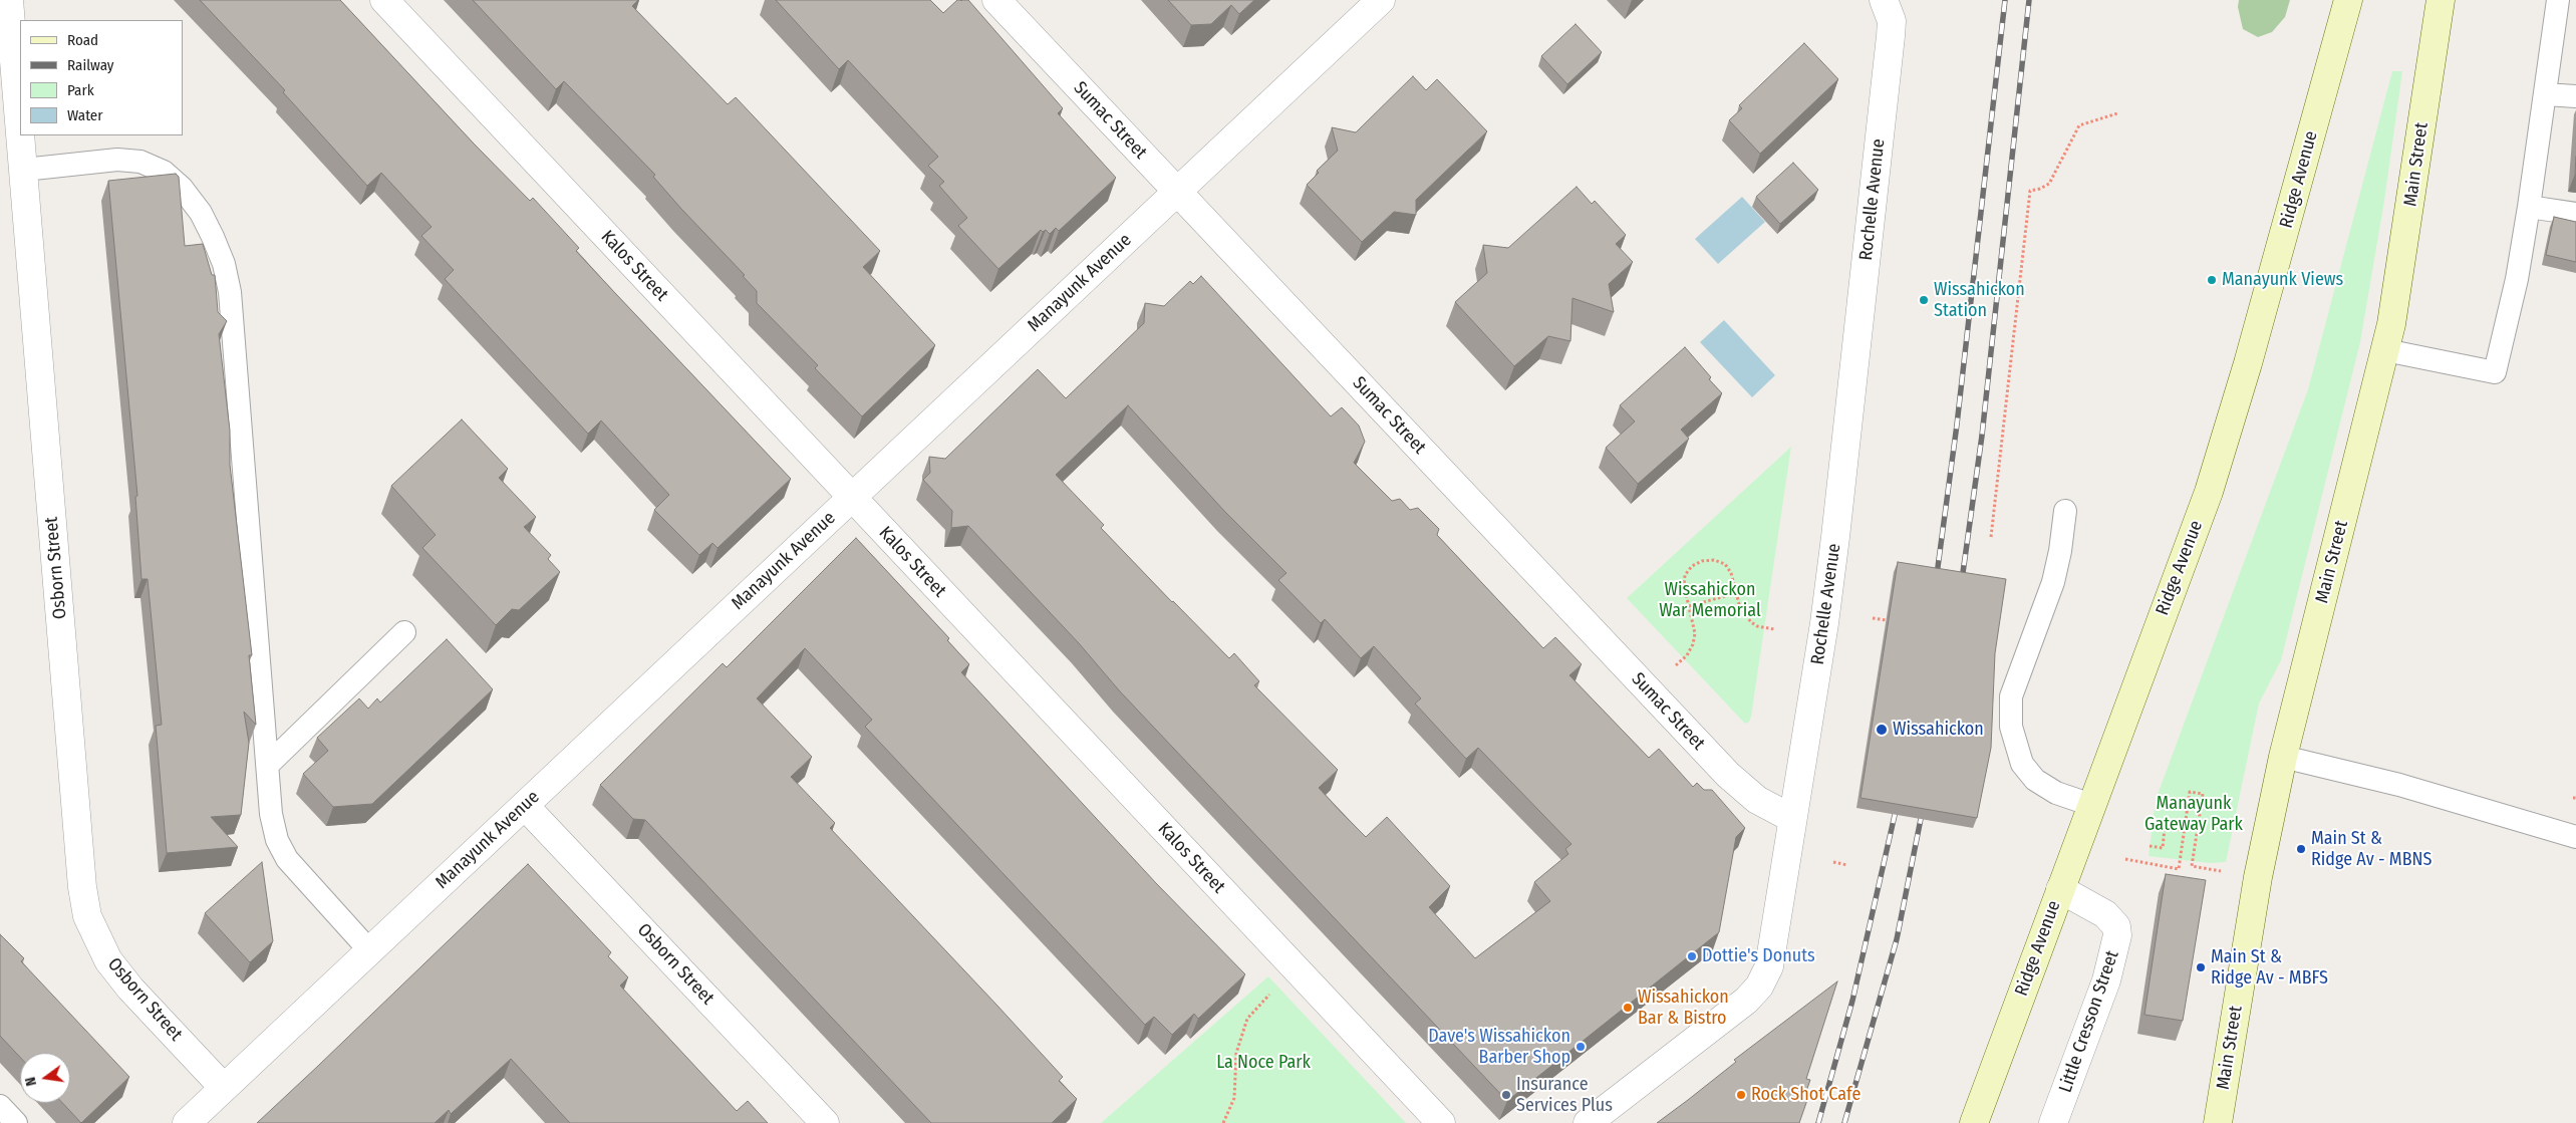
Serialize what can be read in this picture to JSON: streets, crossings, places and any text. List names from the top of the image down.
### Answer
{
  "streets": {
    "main road": ["Main Street", "Ridge Avenue"],
    "street": [
      "Sumac Street",
      "Rochelle Avenue",
      "Kalos Street",
      "Manayunk Avenue",
      "Osborn Street",
      "Little Cresson Street"
    ]
  },
  "crossings": [
    ["Sumac Street", "Rochelle Avenue"],
    ["Sumac Street", "Manayunk Avenue"],
    ["Ridge Avenue", "Little Cresson Street"],
    ["Kalos Street", "Manayunk Avenue"],
    ["Manayunk Avenue", "Osborn Street"]
  ],
  "parks": ["Wissahickon War Memorial", "Manayunk Gateway Park", "La Noce Park"],
  "places": [
    "Manayunk Views",
    "Wissahickon Station",
    "Wissahickon",
    "Main St & Ridge Av - MBNS",
    "Dottie's Donuts",
    "Main St & Ridge Av - MBFS",
    "Wissahickon Bar & Bistro",
    "Dave's Wissahickon Barber Shop",
    "Insurance Services Plus",
    "Rock Shot Cafe"
  ],
  "legend": [
    "Road",
    "Railway",
    "Park",
    "Water"
  ],
  "north": "left"
}
